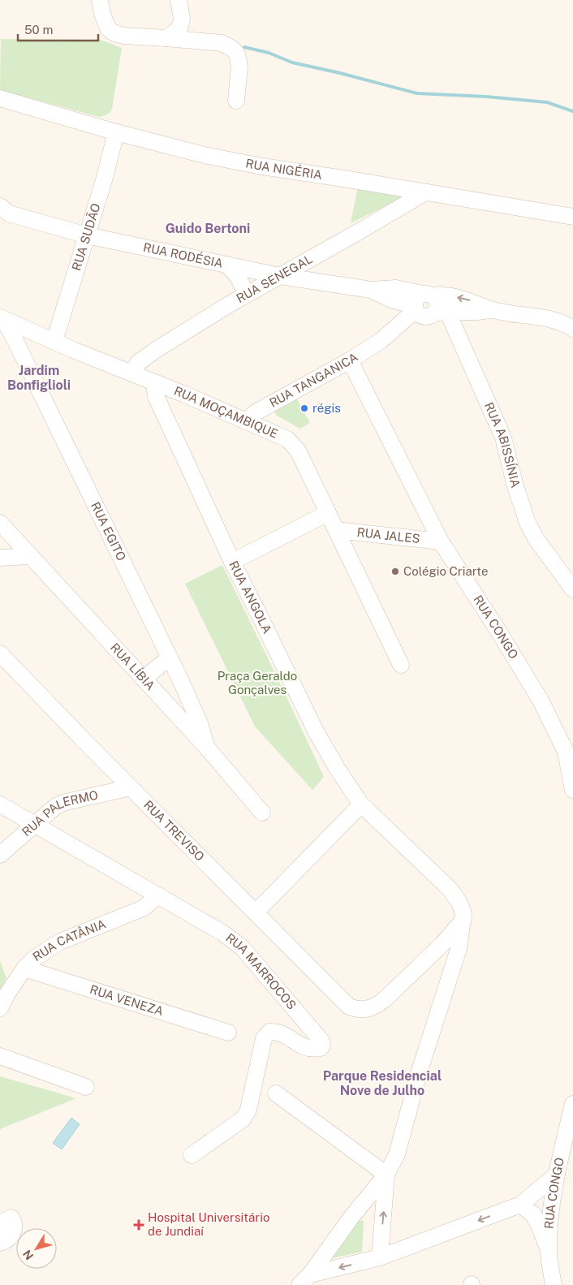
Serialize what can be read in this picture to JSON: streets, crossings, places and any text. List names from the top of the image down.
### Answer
{
  "streets": {
    "street": [
      "RUA NIGÉRIA",
      "RUA SUDÃO",
      "RUA RODÉSIA",
      "RUA SENEGAL",
      "RUA TANGANICA",
      "RUA MOÇAMBIQUE",
      "RUA ABISSÍNIA",
      "RUA EGITO",
      "RUA JALES",
      "RUA ANGOLA",
      "RUA CONGO",
      "RUA LÍBIA",
      "RUA PALERMO",
      "RUA TREVISO",
      "RUA CATÂNIA",
      "RUA MARROCOS",
      "RUA VENEZA"
    ]
  },
  "crossings": [
    ["RUA NIGÉRIA", "RUA SUDÃO"],
    ["RUA NIGÉRIA", "RUA SENEGAL"],
    ["RUA SUDÃO", "RUA RODÉSIA"],
    ["RUA SUDÃO", "RUA MOÇAMBIQUE"],
    ["RUA RODÉSIA", "RUA SENEGAL"],
    ["RUA RODÉSIA", "RUA TANGANICA"],
    ["RUA RODÉSIA", "RUA ABISSÍNIA"],
    ["RUA SENEGAL", "RUA MOÇAMBIQUE"],
    ["RUA TANGANICA", "RUA MOÇAMBIQUE"],
    ["RUA TANGANICA", "RUA ABISSÍNIA"],
    ["RUA TANGANICA", "RUA CONGO"],
    ["RUA MOÇAMBIQUE", "RUA EGITO"],
    ["RUA MOÇAMBIQUE", "RUA JALES"],
    ["RUA MOÇAMBIQUE", "RUA ANGOLA"],
    ["RUA EGITO", "RUA LÍBIA"],
    ["RUA JALES", "RUA CONGO"],
    ["RUA ANGOLA", "RUA TREVISO"],
    ["RUA PALERMO", "RUA TREVISO"],
    ["RUA PALERMO", "RUA MARROCOS"],
    ["RUA CATÂNIA", "RUA MARROCOS"],
    ["RUA CATÂNIA", "RUA VENEZA"]
  ],
  "districts": ["Guido Bertoni", "Jardim Bonfiglioli", "Parque Residencial Nove de Julho"],
  "parks": ["Praça Geraldo Gonçalves"],
  "places": {
    "other": ["régis", "Colégio Criarte"],
    "health": ["Hospital Universitário de Jundiaí"]
  },
  "scale_bar": "50 m",
  "north": "bottom left"
}
